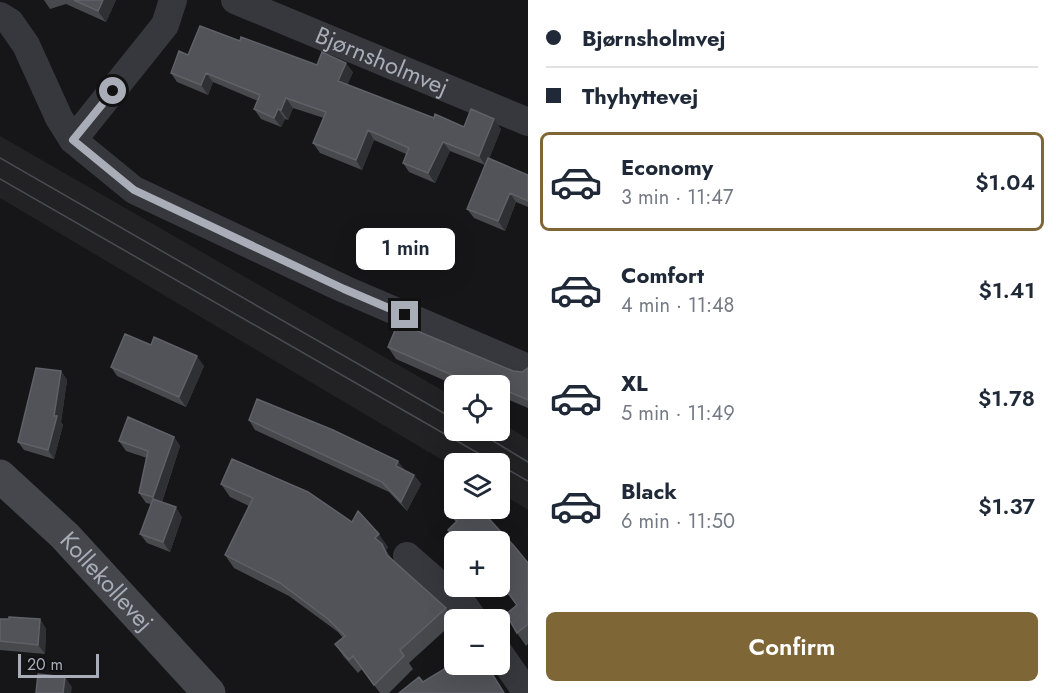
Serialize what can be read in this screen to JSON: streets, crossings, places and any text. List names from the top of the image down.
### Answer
{
  "streets": {
    "street": ["Bjørnsholmvej", "Kollekollevej"]
  },
  "scale_bar": "20 m",
  "page": {
    "banner": ["Bjørnsholmvej", "Thyhyttevej"],
    "list": [
      {
        "name": "Economy",
        "note": "3 min · 11:47",
        "value": "$1.04"
      },
      {
        "name": "Comfort",
        "note": "4 min · 11:48",
        "value": "$1.41"
      },
      {
        "name": "XL",
        "note": "5 min · 11:49",
        "value": "$1.78"
      },
      {
        "name": "Black",
        "note": "6 min · 11:50",
        "value": "$1.37"
      }
    ],
    "bubble": "1 min",
    "map_buttons": ["+", "−"],
    "buttons": "Confirm",
    "scale": "20 m"
  }
}
